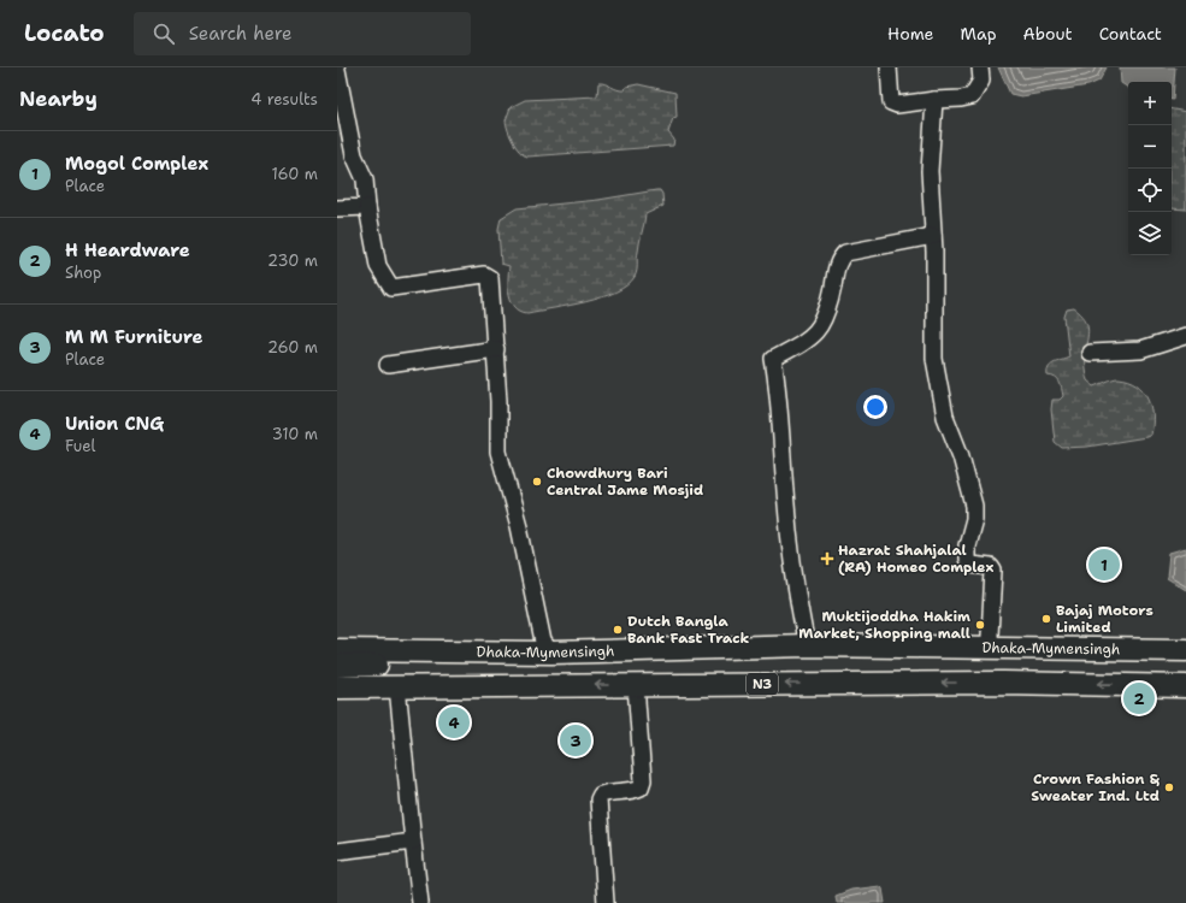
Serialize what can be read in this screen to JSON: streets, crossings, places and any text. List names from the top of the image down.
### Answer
{
  "streets": {
    "highway": ["Dhaka-Mymensingh", "N3"]
  },
  "places": {
    "other": [
      "Chowdhury Bari Central Jame Mosjid",
      "Bajaj Motors Limited",
      "Muktijoddha Hakim Market, Shopping mall",
      "Dutch Bangla Bank Fast Track",
      "Crown Fashion & Sweater Ind. Ltd"
    ],
    "health": ["Hazrat Shahjalal (RA) Homeo Complex"]
  },
  "page": {
    "header": "Locato",
    "search": "Search here",
    "nav": [
      "Home",
      "Map",
      "About",
      "Contact"
    ],
    "heading": ["Nearby", "4 results"],
    "map_buttons": ["+", "−"],
    "list": [
      {
        "mark": "1",
        "name": "Mogol Complex",
        "note": "Place",
        "value": "160 m"
      },
      {
        "mark": "2",
        "name": "H Heardware",
        "note": "Shop",
        "value": "230 m"
      },
      {
        "mark": "3",
        "name": "M M Furniture",
        "note": "Place",
        "value": "260 m"
      },
      {
        "mark": "4",
        "name": "Union CNG",
        "note": "Fuel",
        "value": "310 m"
      }
    ],
    "pins": [
      "1",
      "2",
      "4",
      "3"
    ]
  }
}
